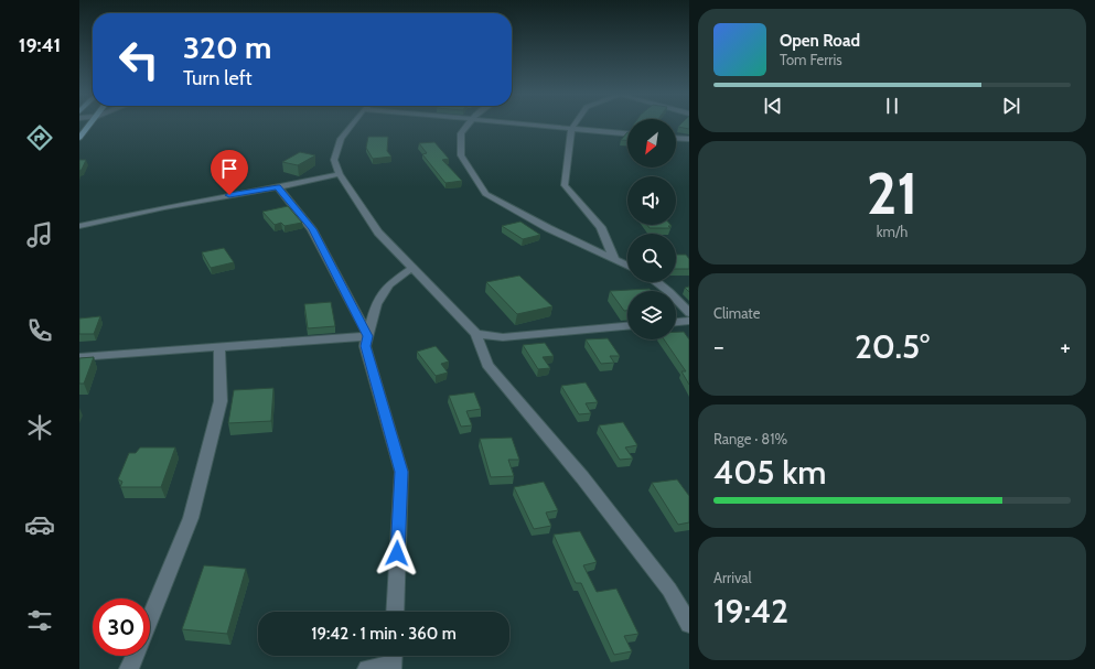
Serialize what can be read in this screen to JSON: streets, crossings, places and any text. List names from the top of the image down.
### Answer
{
  "north": "bottom left",
  "page": {
    "tabs": "19:41",
    "turn": ["320 m", "Turn left"],
    "song": ["Open Road", "Tom Ferris"],
    "tile": [
      ["21", "km/h"],
      "Climate",
      ["Range · 81%", "405 km"],
      ["Arrival", "19:42"]
    ],
    "heat": ["−", "20.5°", "+"],
    "limit": "30",
    "trip": "19:42 · 1 min · 360 m"
  }
}
